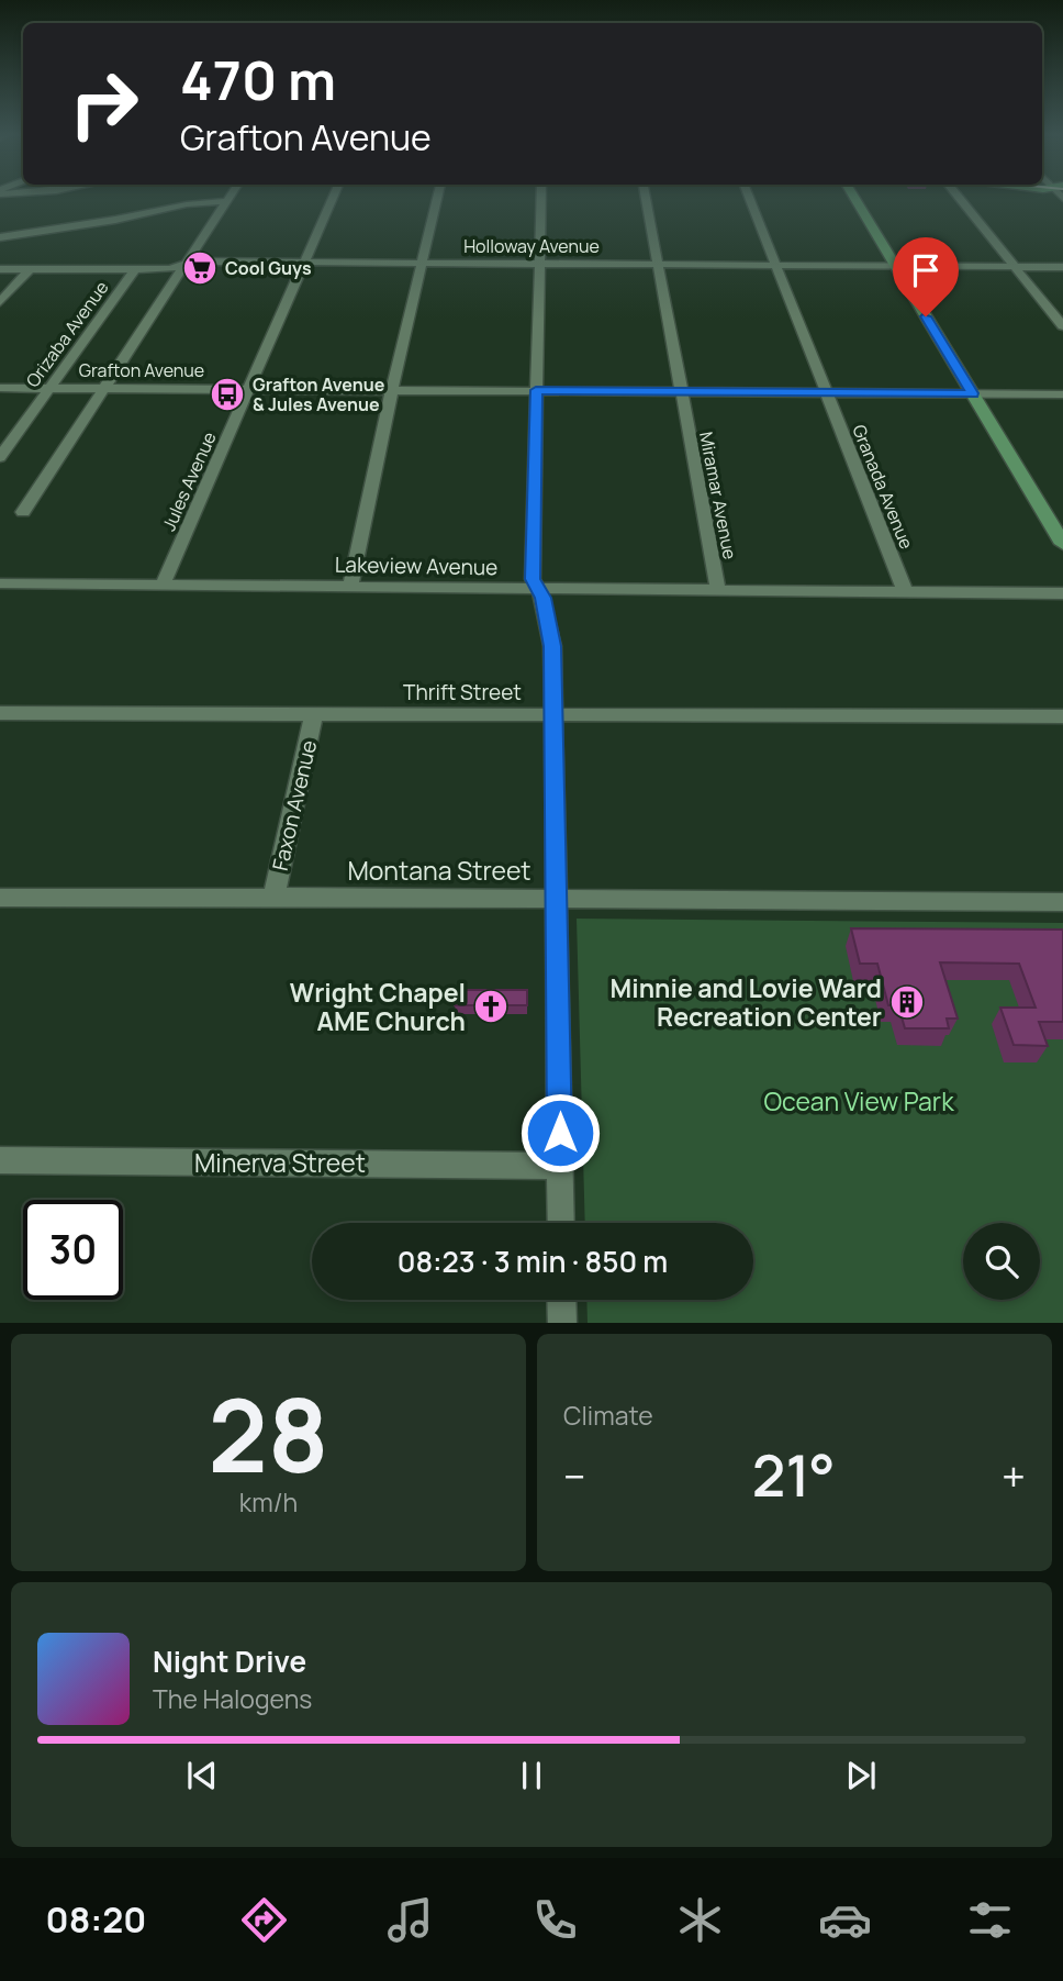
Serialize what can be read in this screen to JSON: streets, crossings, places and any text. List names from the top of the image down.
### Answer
{
  "streets": {
    "street": [
      "Holloway Avenue",
      "Orizaba Avenue",
      "Grafton Avenue",
      "Jules Avenue",
      "Granada Avenue",
      "Miramar Avenue",
      "Lakeview Avenue",
      "Thrift Street",
      "Faxon Avenue",
      "Montana Street",
      "Minerva Street"
    ]
  },
  "crossings": [
    ["Holloway Avenue", "Orizaba Avenue"],
    ["Holloway Avenue", "Jules Avenue"],
    ["Holloway Avenue", "Granada Avenue"],
    ["Holloway Avenue", "Miramar Avenue"],
    ["Orizaba Avenue", "Grafton Avenue"],
    ["Grafton Avenue", "Jules Avenue"],
    ["Grafton Avenue", "Granada Avenue"],
    ["Grafton Avenue", "Miramar Avenue"],
    ["Jules Avenue", "Lakeview Avenue"],
    ["Granada Avenue", "Lakeview Avenue"],
    ["Miramar Avenue", "Lakeview Avenue"],
    ["Thrift Street", "Faxon Avenue"],
    ["Faxon Avenue", "Montana Street"]
  ],
  "parks": ["Ocean View Park"],
  "places": {
    "supermarket": ["Cool Guys"],
    "bus stop": ["Grafton Avenue & Jules Avenue"],
    "building": ["Minnie and Lovie Ward Recreation Center"],
    "church": ["Wright Chapel AME Church"]
  },
  "page": {
    "turn": ["470 m", "Grafton Avenue"],
    "limit": "30",
    "trip": "08:23 · 3 min · 850 m",
    "tile": [
      ["28", "km/h"],
      "Climate"
    ],
    "heat": ["−", "21°", "+"],
    "song": ["Night Drive", "The Halogens"],
    "tabs": "08:20"
  }
}
